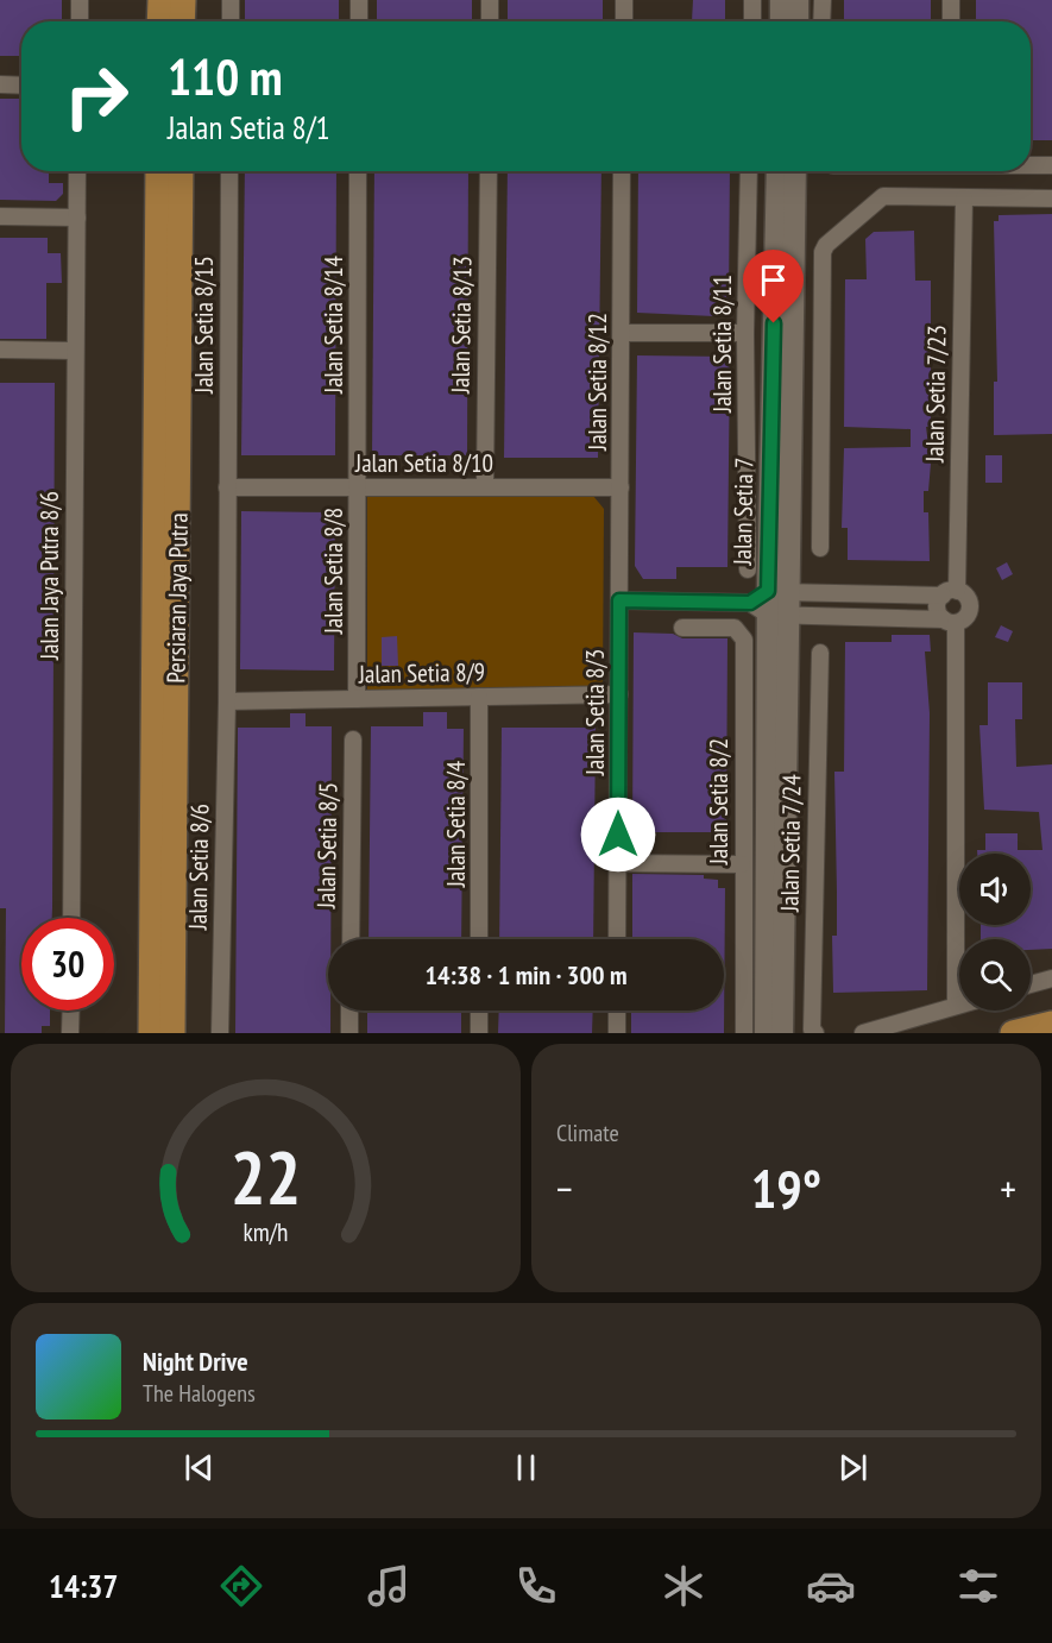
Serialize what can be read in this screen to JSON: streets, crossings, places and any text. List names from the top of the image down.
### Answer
{
  "streets": {
    "main road": ["Persiaran Jaya Putra"],
    "street": [
      "Jalan Setia 8/15",
      "Jalan Setia 8/14",
      "Jalan Setia 8/13",
      "Jalan Setia 8/11",
      "Jalan Setia 8/12",
      "Jalan Setia 7/23",
      "Jalan Setia 8/10",
      "Jalan Setia 7",
      "Jalan Setia 8/8",
      "Jalan Jaya Putra 8/6",
      "Jalan Setia 8/9",
      "Jalan Setia 8/3",
      "Jalan Setia 8/2",
      "Jalan Setia 8/4",
      "Jalan Setia 7/24",
      "Jalan Setia 8/5",
      "Jalan Setia 8/6"
    ]
  },
  "crossings": [
    ["Jalan Setia 8/15", "Jalan Setia 8/10"],
    ["Jalan Setia 8/15", "Jalan Setia 8/9"],
    ["Jalan Setia 8/15", "Jalan Setia 8/6"],
    ["Jalan Setia 8/14", "Jalan Setia 8/10"],
    ["Jalan Setia 8/14", "Jalan Setia 8/8"],
    ["Jalan Setia 8/13", "Jalan Setia 8/10"],
    ["Jalan Setia 8/12", "Jalan Setia 8/10"],
    ["Jalan Setia 8/12", "Jalan Setia 8/3"],
    ["Jalan Setia 8/10", "Jalan Setia 8/8"],
    ["Jalan Setia 8/8", "Jalan Setia 8/9"],
    ["Jalan Setia 8/9", "Jalan Setia 8/3"],
    ["Jalan Setia 8/9", "Jalan Setia 8/4"],
    ["Jalan Setia 8/9", "Jalan Setia 8/6"]
  ],
  "page": {
    "turn": ["110 m", "Jalan Setia 8/1"],
    "limit": "30",
    "trip": "14:38 · 1 min · 300 m",
    "tile": "Climate",
    "heat": ["−", "19°", "+"],
    "song": ["Night Drive", "The Halogens"],
    "tabs": "14:37",
    "gauge": ["22", "km/h"]
  }
}
